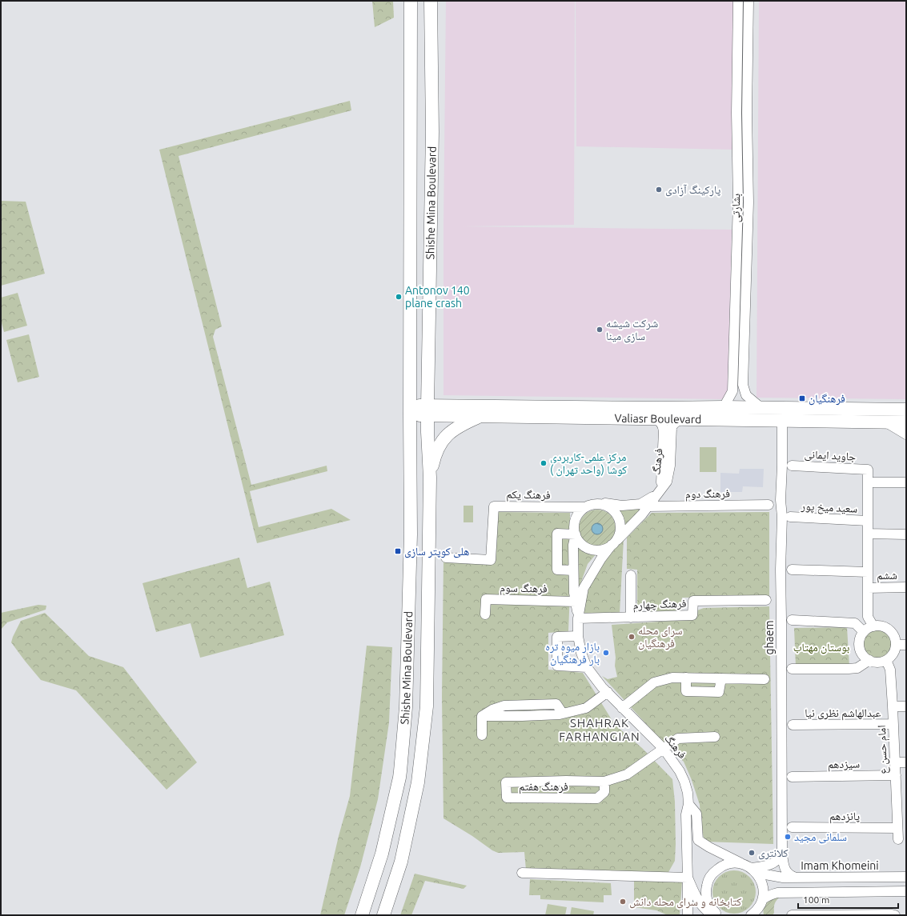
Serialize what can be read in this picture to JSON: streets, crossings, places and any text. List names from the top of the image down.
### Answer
{
  "streets": {
    "main road": ["Shishe Mina Boulevard", "Valiasr Boulevard"],
    "street": [
      "بشارتی",
      "جاوید ایمانی",
      "فرهنگ",
      "فرهنگ دوم",
      "فرهنگ یکم",
      "سعید میخ پور",
      "ششم",
      "فرهنگ سوم",
      "فرهنگ چهارم",
      "ghaem",
      "عبدالهاشم نظری نیا",
      "امام حسن ع",
      "سیزدهم",
      "فرهنگ هفتم",
      "پانزدهم",
      "Imam Khomeini"
    ]
  },
  "crossings": [
    ["Shishe Mina Boulevard", "Valiasr Boulevard"],
    ["بشارتی", "Valiasr Boulevard"],
    ["Valiasr Boulevard", "ghaem"],
    ["فرهنگ", "فرهنگ دوم"],
    ["فرهنگ", "فرهنگ یکم"],
    ["فرهنگ", "فرهنگ سوم"],
    ["فرهنگ", "فرهنگ چهارم"],
    ["فرهنگ", "فرهنگ هفتم"],
    ["ghaem", "Imam Khomeini"],
    ["عبدالهاشم نظری نیا", "امام حسن ع"],
    ["امام حسن ع", "سیزدهم"],
    ["امام حسن ع", "پانزدهم"]
  ],
  "districts": ["SHAHRAK FARHANGIAN"],
  "parks": ["بوستان مهتاب"],
  "places": {
    "other": [
      "پارکینگ آزادی",
      "Antonov 140 plane crash",
      "شرکت شیشه سازی مینا",
      "مرکز علمی-کاربردی کوشا (واحد تهران )",
      "سرای محله فرهنگیان",
      "بازار میوه تره بار فرهنگیان",
      "سلمانی مجید",
      "کلانتری",
      "کتابخانه و سرای محله دانش"
    ],
    "transit": ["فرهنگیان", "هلی کوپتر سازی"]
  },
  "scale_bar": "100 m"
}
